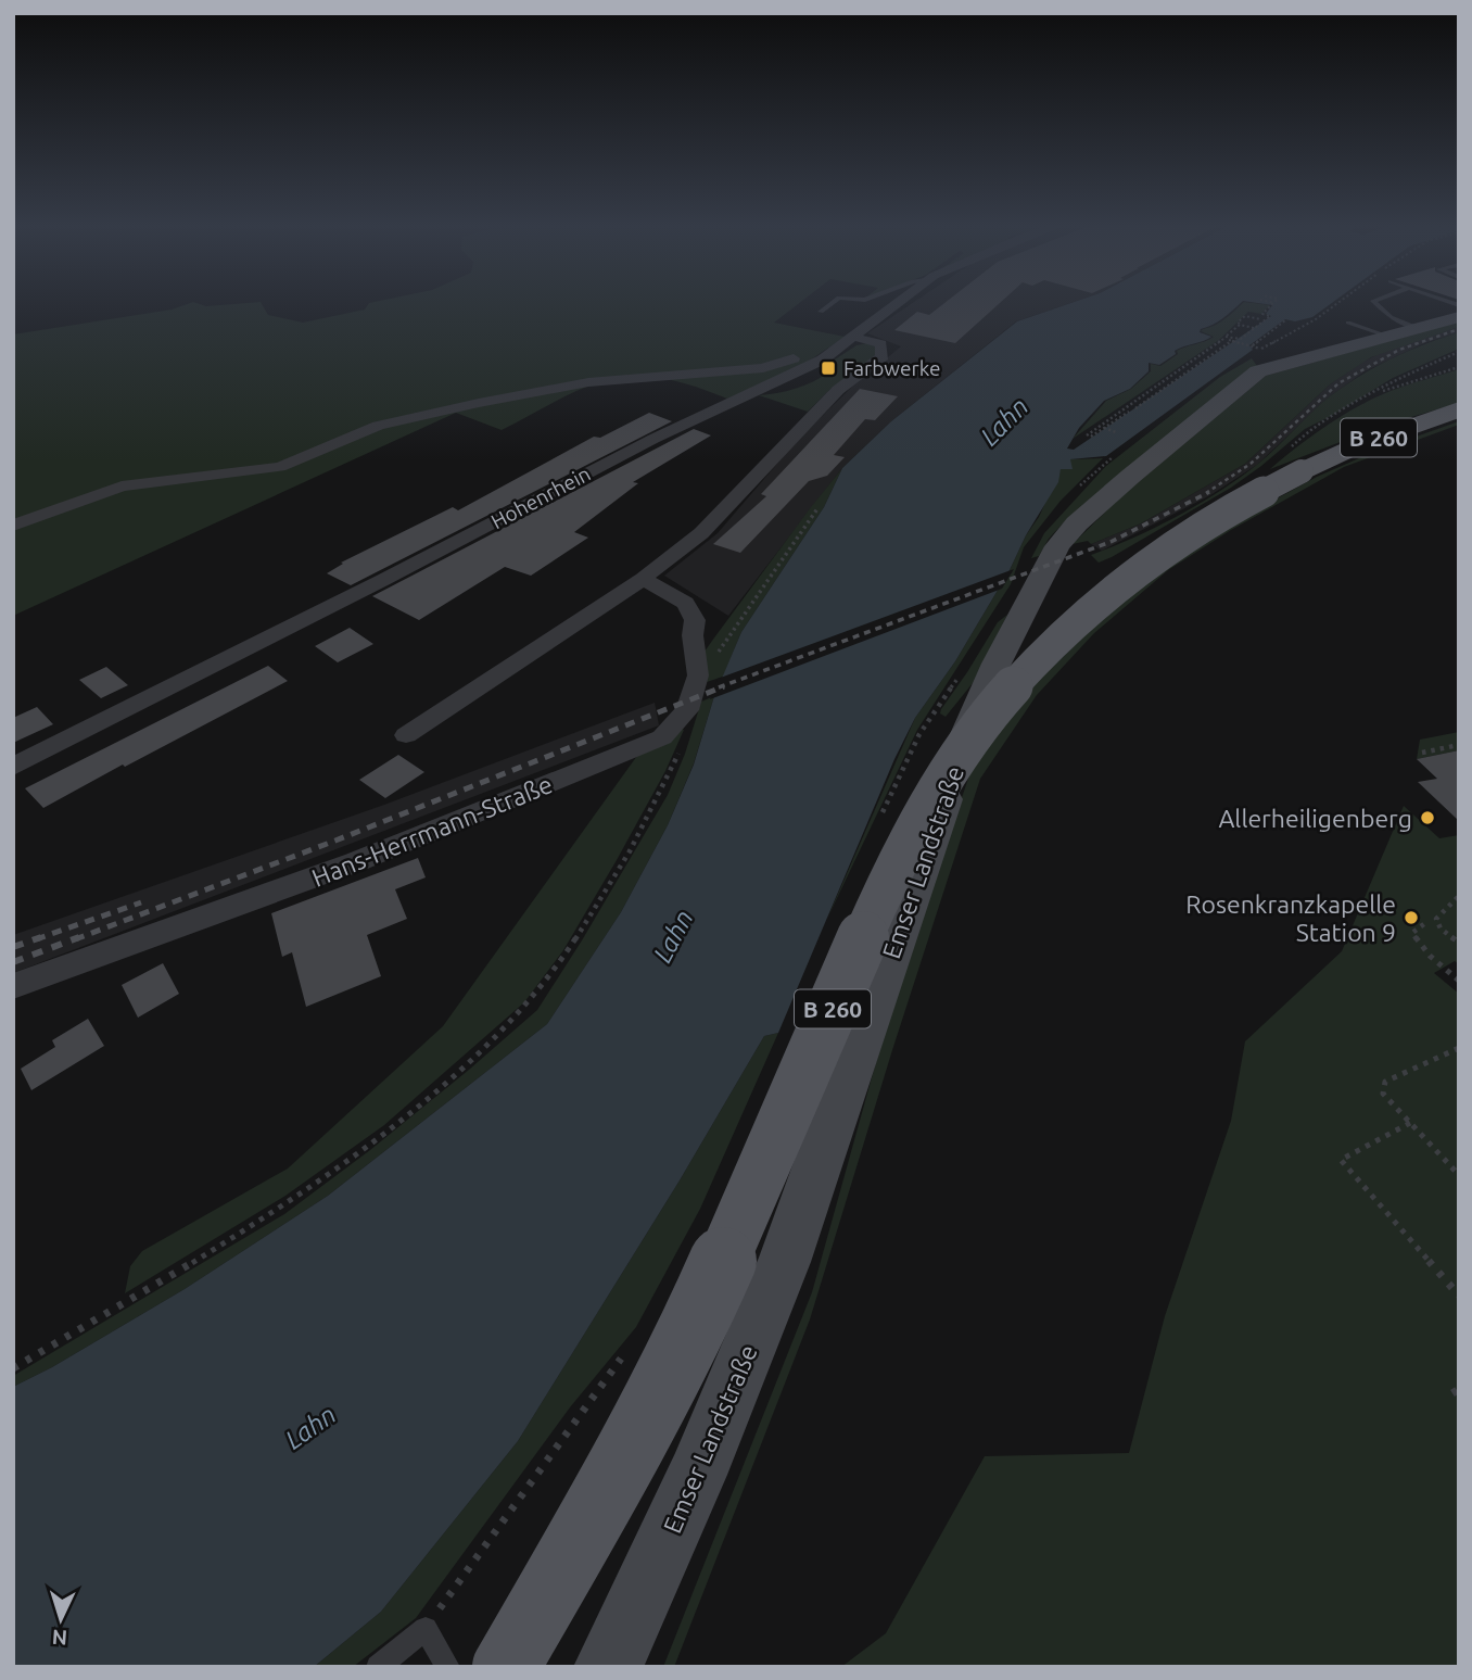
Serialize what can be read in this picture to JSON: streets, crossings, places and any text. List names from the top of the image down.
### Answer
{
  "streets": {
    "main road": ["B 260"],
    "street": ["Hohenrhein", "Hans-Herrmann-Straße", "Emser Landstraße"]
  },
  "water": ["Lahn"],
  "places": {
    "transit": ["Farbwerke"],
    "other": ["Allerheiligenberg", "Rosenkranzkapelle Station 9"]
  },
  "north": "bottom"
}
